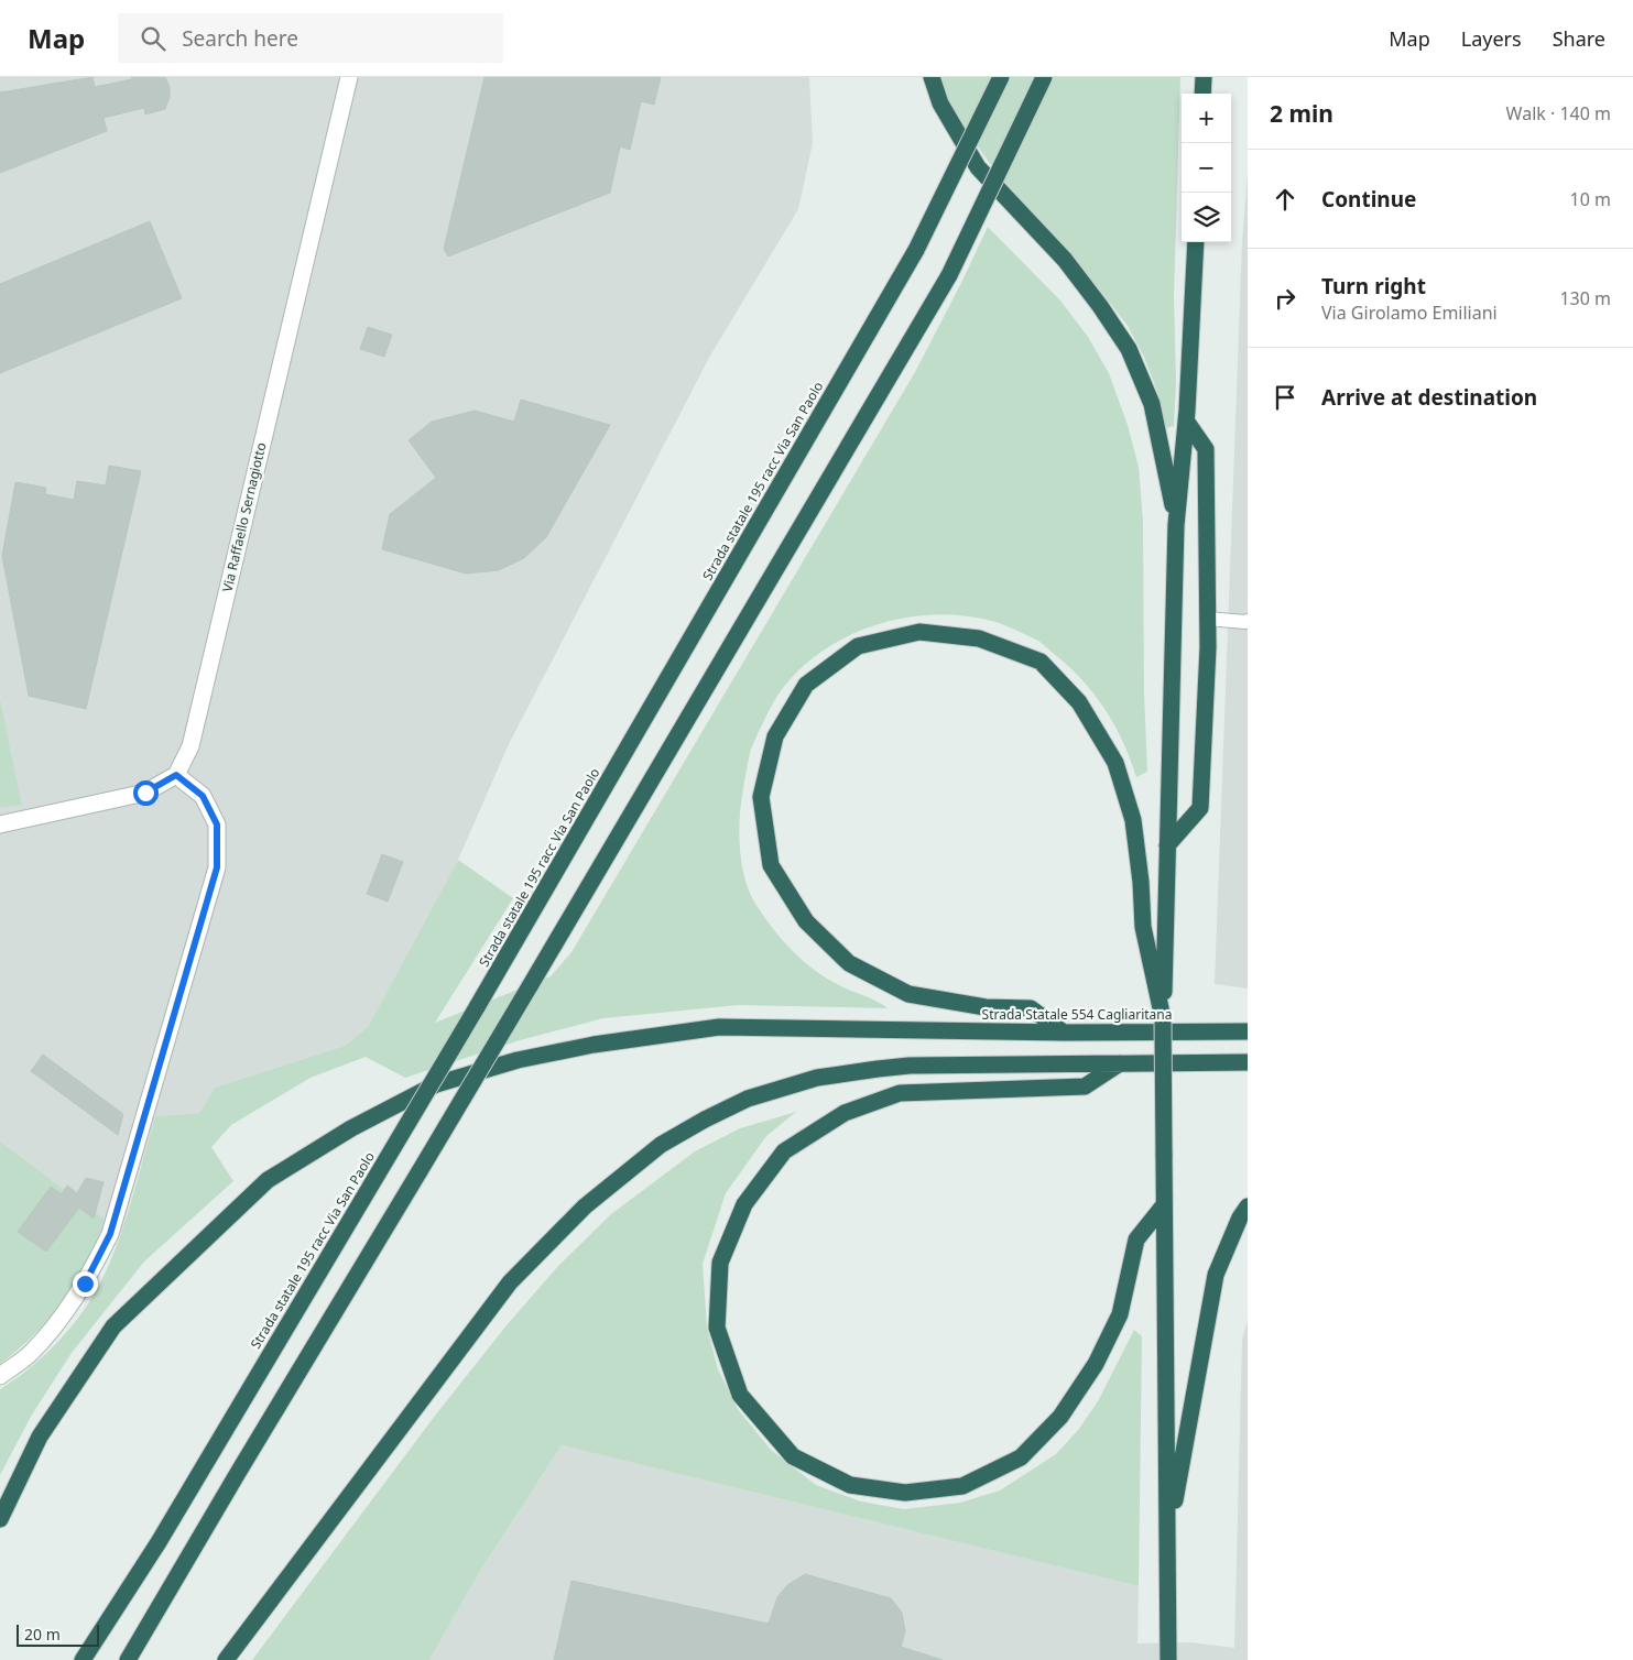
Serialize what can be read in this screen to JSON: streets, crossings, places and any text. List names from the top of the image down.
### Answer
{
  "streets": {
    "highway": ["Strada statale 195 racc Via San Paolo", "Strada Statale 554 Cagliaritana"],
    "street": ["Via Raffaello Sernagiotto"]
  },
  "scale_bar": "20 m",
  "page": {
    "header": "Map",
    "search": "Search here",
    "nav": ["Map", "Layers", "Share"],
    "heading": ["2 min", "Walk · 140 m"],
    "map_buttons": ["+", "−"],
    "list": [
      ["Continue", "10 m"],
      ["Turn right", "Via Girolamo Emiliani", "130 m"],
      "Arrive at destination"
    ],
    "scale": "20 m"
  }
}
